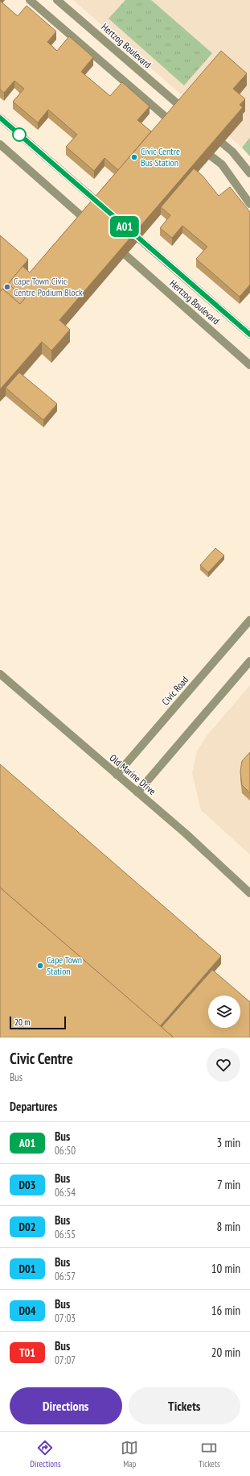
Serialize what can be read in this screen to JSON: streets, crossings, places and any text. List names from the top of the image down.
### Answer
{
  "streets": {
    "street": ["Hertzog Boulevard", "Civic Road", "Old Marine Drive"]
  },
  "crossings": [
    ["Civic Road", "Old Marine Drive"]
  ],
  "places": ["Civic Centre Bus Station", "Cape Town Civic Centre Podium Block", "Cape Town Station"],
  "lines": ["bus line A01"],
  "scale_bar": "20 m",
  "page": {
    "on_map": "A01",
    "scale": "20 m",
    "heading": [
      ["Civic Centre", "Bus"],
      "Departures"
    ],
    "list": [
      {
        "mark": "A01",
        "name": "Bus",
        "note": "06:50",
        "value": "3 min"
      },
      {
        "mark": "D03",
        "name": "Bus",
        "note": "06:54",
        "value": "7 min"
      },
      {
        "mark": "D02",
        "name": "Bus",
        "note": "06:55",
        "value": "8 min"
      },
      {
        "mark": "D01",
        "name": "Bus",
        "note": "06:57",
        "value": "10 min"
      },
      {
        "mark": "D04",
        "name": "Bus",
        "note": "07:03",
        "value": "16 min"
      },
      {
        "mark": "T01",
        "name": "Bus",
        "note": "07:07",
        "value": "20 min"
      }
    ],
    "buttons": ["Directions", "Tickets"],
    "tabs": ["Directions", "Map", "Tickets"]
  }
}
